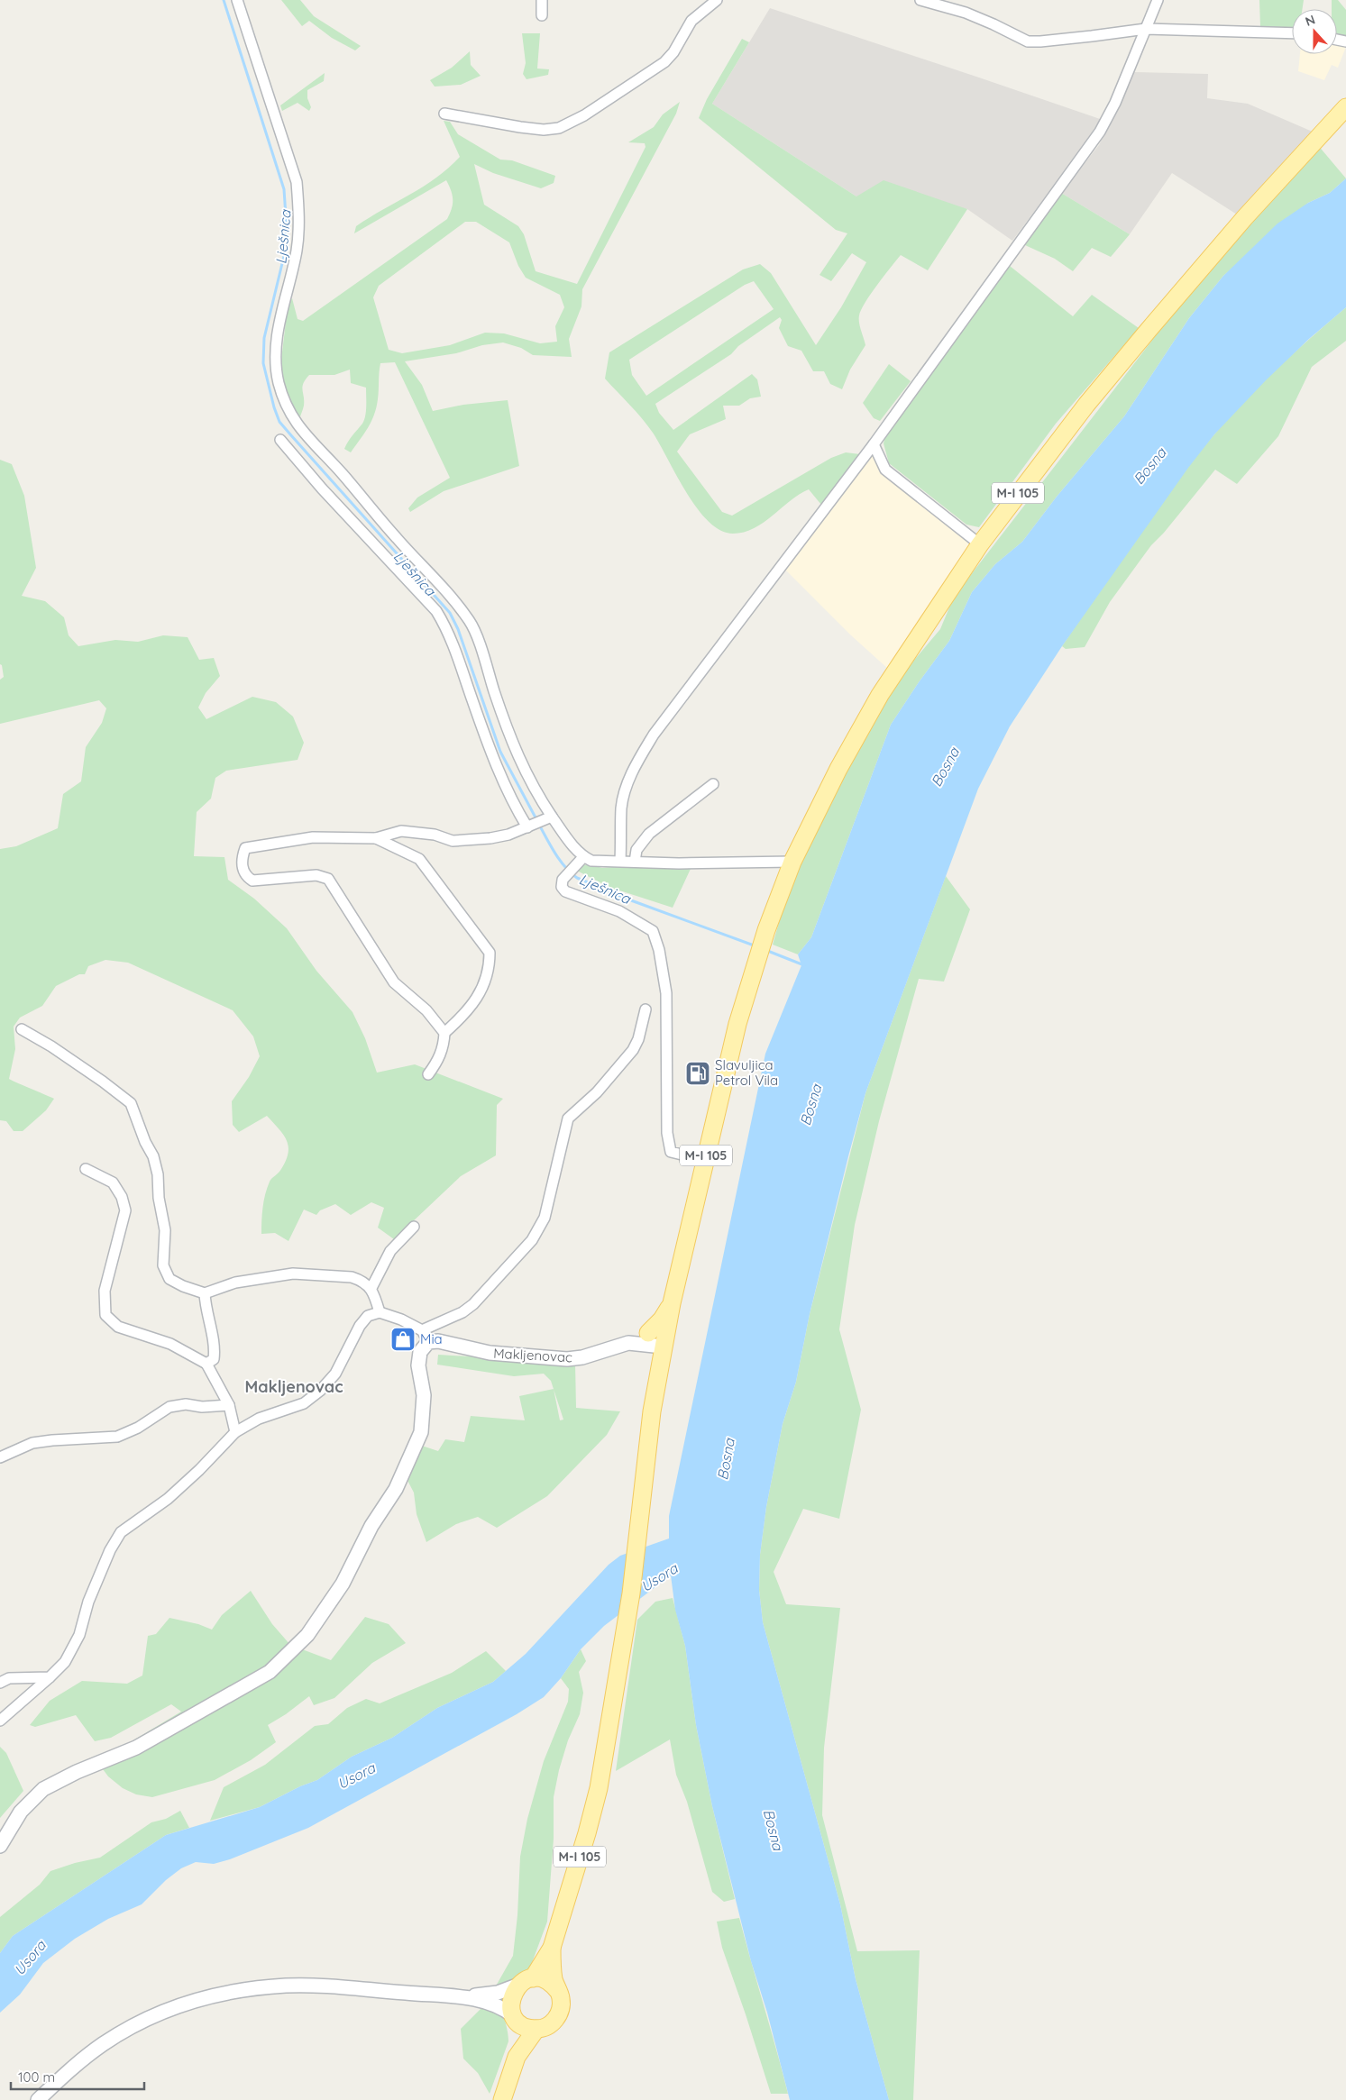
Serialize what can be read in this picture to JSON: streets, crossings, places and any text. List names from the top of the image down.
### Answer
{
  "streets": {
    "main road": ["M-I 105"],
    "street": ["Makljenovac"]
  },
  "crossings": [
    ["M-I 105", "Makljenovac"]
  ],
  "districts": ["Makljenovac"],
  "water": ["Lješnica", "Bosna", "Usora"],
  "places": {
    "fuel station": ["Slavuljica Petrol Vila"],
    "shop": ["Mia"]
  },
  "scale_bar": "100 m",
  "north": "top"
}
